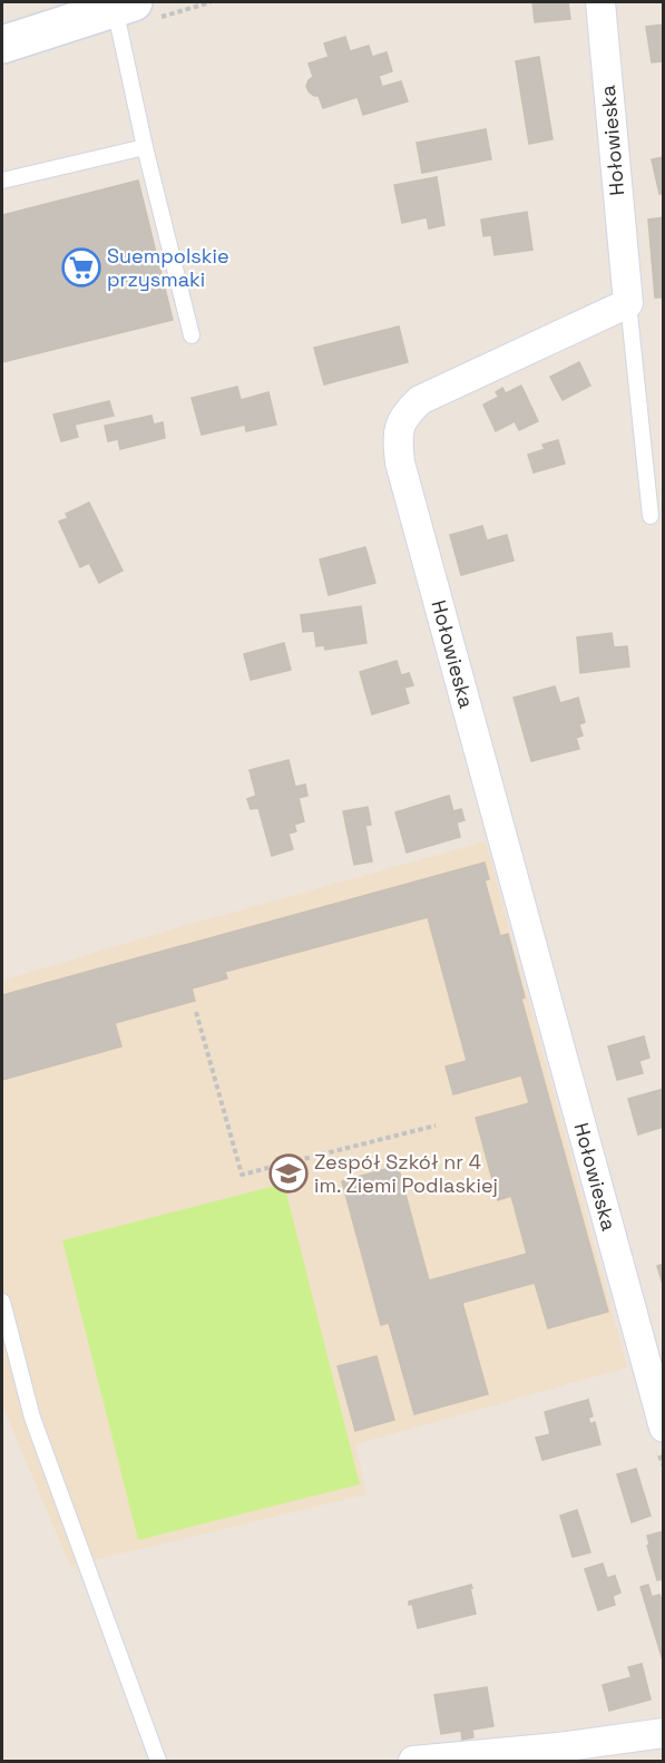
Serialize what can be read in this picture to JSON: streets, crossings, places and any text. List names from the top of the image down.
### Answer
{
  "streets": {
    "street": ["Hołowieska"]
  },
  "places": {
    "supermarket": ["Suempolskie przysmaki"],
    "school or university": ["Zespół Szkół nr 4 im. Ziemi Podlaskiej"]
  }
}
